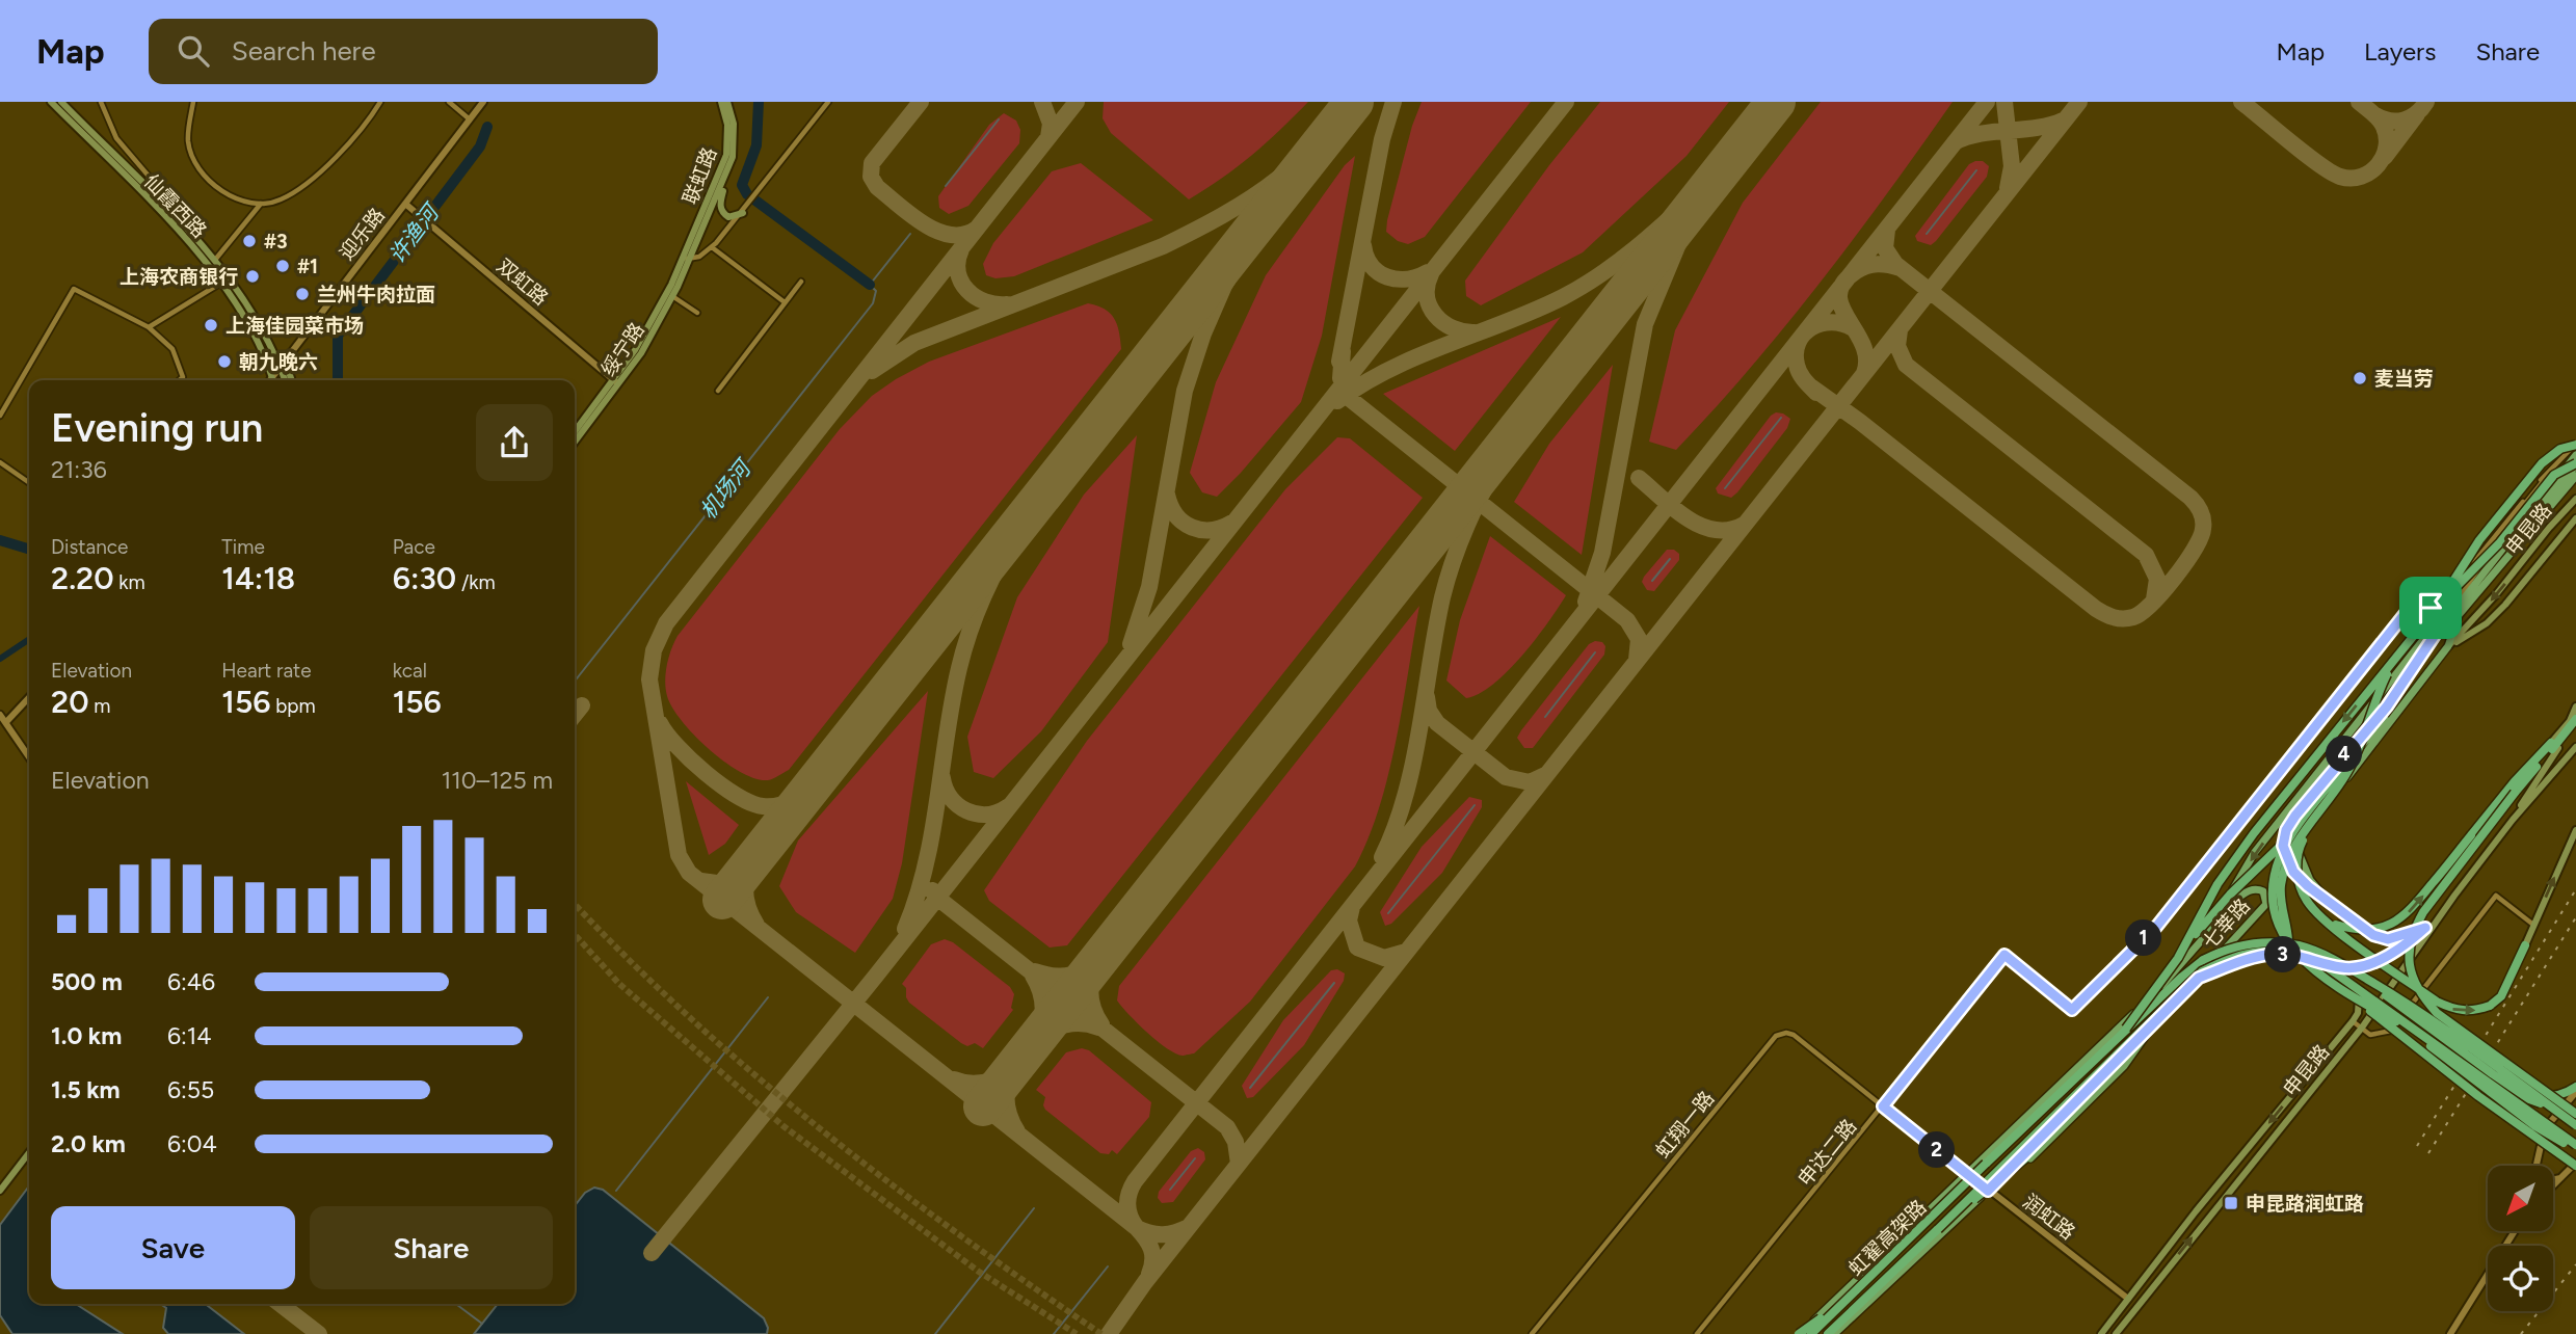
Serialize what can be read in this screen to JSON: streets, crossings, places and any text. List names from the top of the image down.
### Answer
{
  "streets": {
    "highway": ["虹翟高架路"],
    "main road": [
      "联虹路",
      "仙霞西路",
      "绥宁路",
      "申昆路",
      "七莘路"
    ],
    "street": [
      "迎乐路",
      "双虹路",
      "虹翔一路",
      "申达二路",
      "润虹路"
    ]
  },
  "crossings": [
    ["联虹路", "绥宁路"],
    ["仙霞西路", "迎乐路"],
    ["迎乐路", "双虹路"],
    ["双虹路", "绥宁路"],
    ["申昆路", "润虹路"],
    ["七莘路", "润虹路"],
    ["七莘路", "虹翟高架路"],
    ["虹翔一路", "申达二路"],
    ["虹翔一路", "润虹路"],
    ["申达二路", "润虹路"]
  ],
  "water": ["许渔河", "机场河"],
  "places": {
    "other": [
      "#3",
      "#1",
      "上海农商银行",
      "兰州牛肉拉面",
      "上海佳园菜市场",
      "朝九晚六",
      "麦当劳"
    ],
    "transit": ["申昆路润虹路"]
  },
  "north": "bottom left",
  "page": {
    "header": "Map",
    "search": "Search here",
    "nav": ["Map", "Layers", "Share"],
    "heading": ["Evening run", "21:36"],
    "stats": [
      ["Distance", "2.20 km"],
      ["Time", "14:18"],
      ["Pace", "6:30 /km"],
      ["Elevation", "20 m"],
      ["Heart rate", "156 bpm"],
      ["kcal", "156"]
    ],
    "pins": [
      "4",
      "1",
      "3",
      "2"
    ],
    "chart": ["Elevation", "110–125 m"],
    "list": [
      {
        "name": "500 m",
        "note": "6:46"
      },
      {
        "name": "1.0 km",
        "note": "6:14"
      },
      {
        "name": "1.5 km",
        "note": "6:55"
      },
      {
        "name": "2.0 km",
        "note": "6:04"
      }
    ],
    "buttons": ["Save", "Share"]
  }
}
